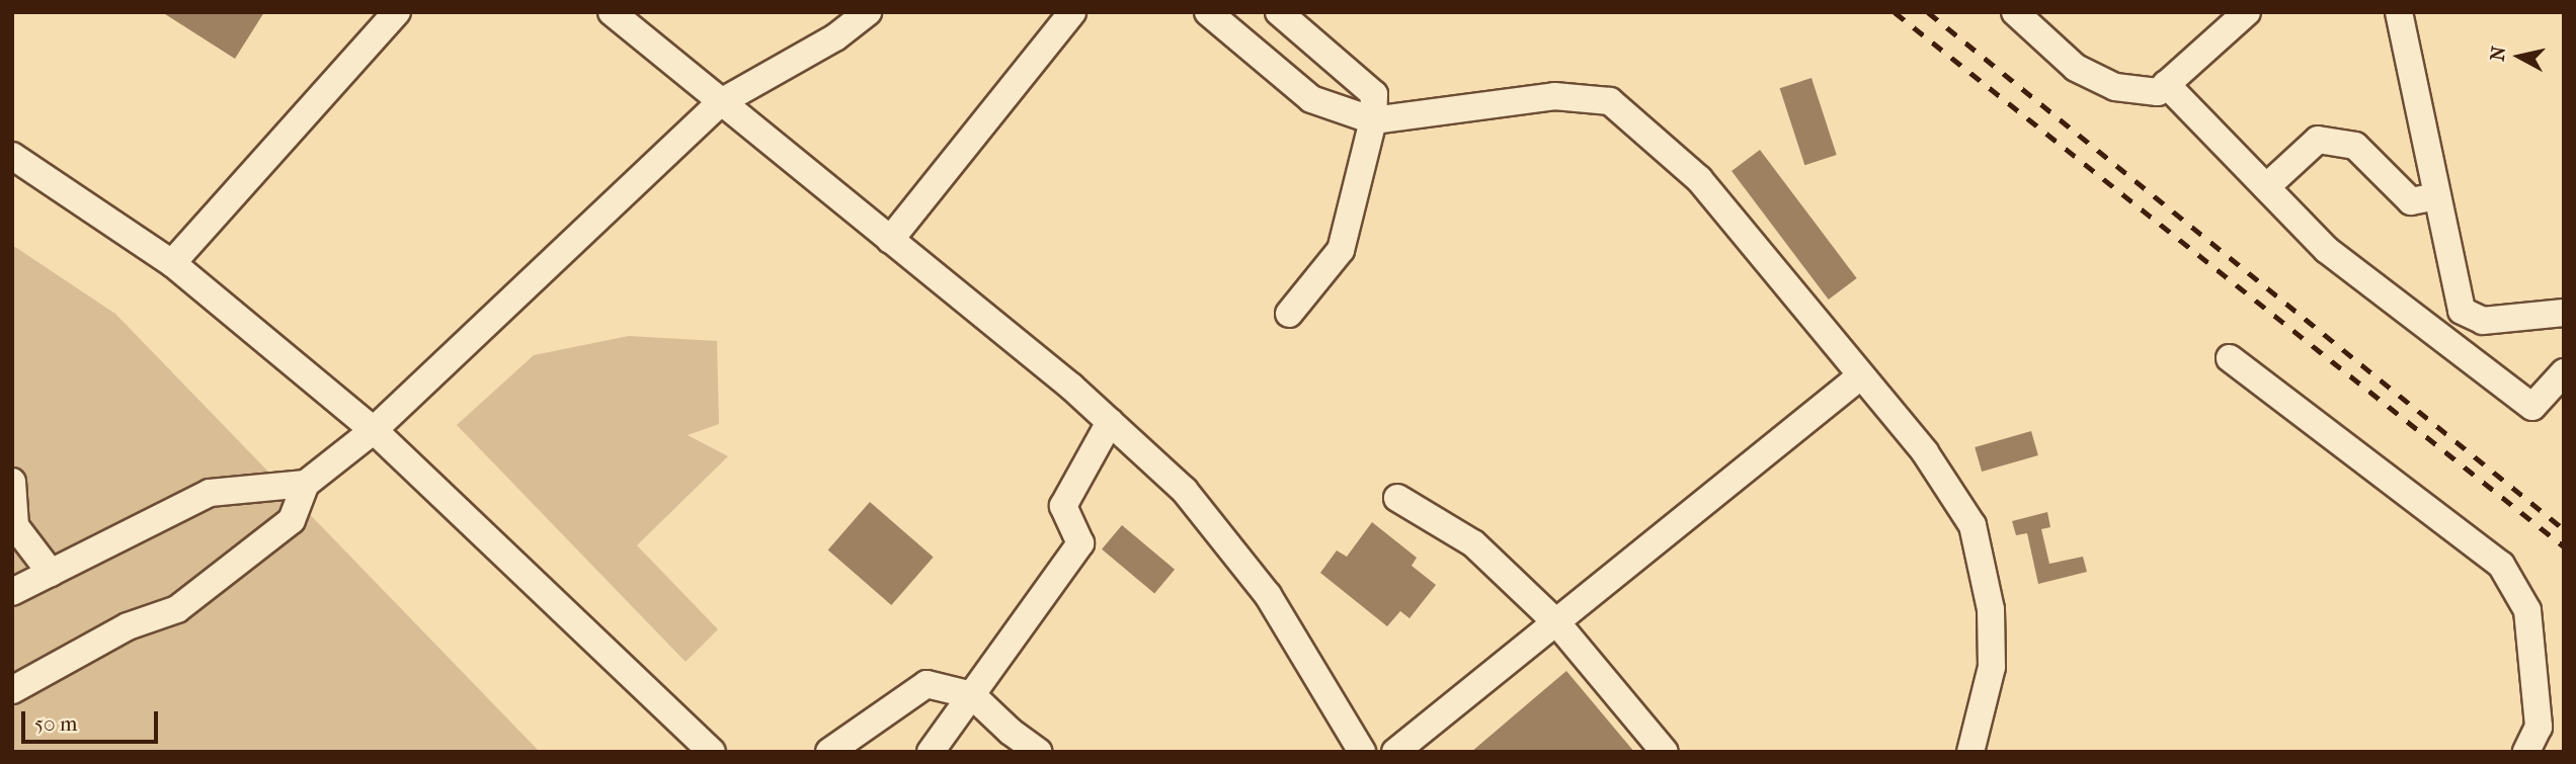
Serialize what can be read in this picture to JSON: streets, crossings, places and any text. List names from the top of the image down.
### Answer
{
  "scale_bar": "50 m",
  "north": "left"
}
